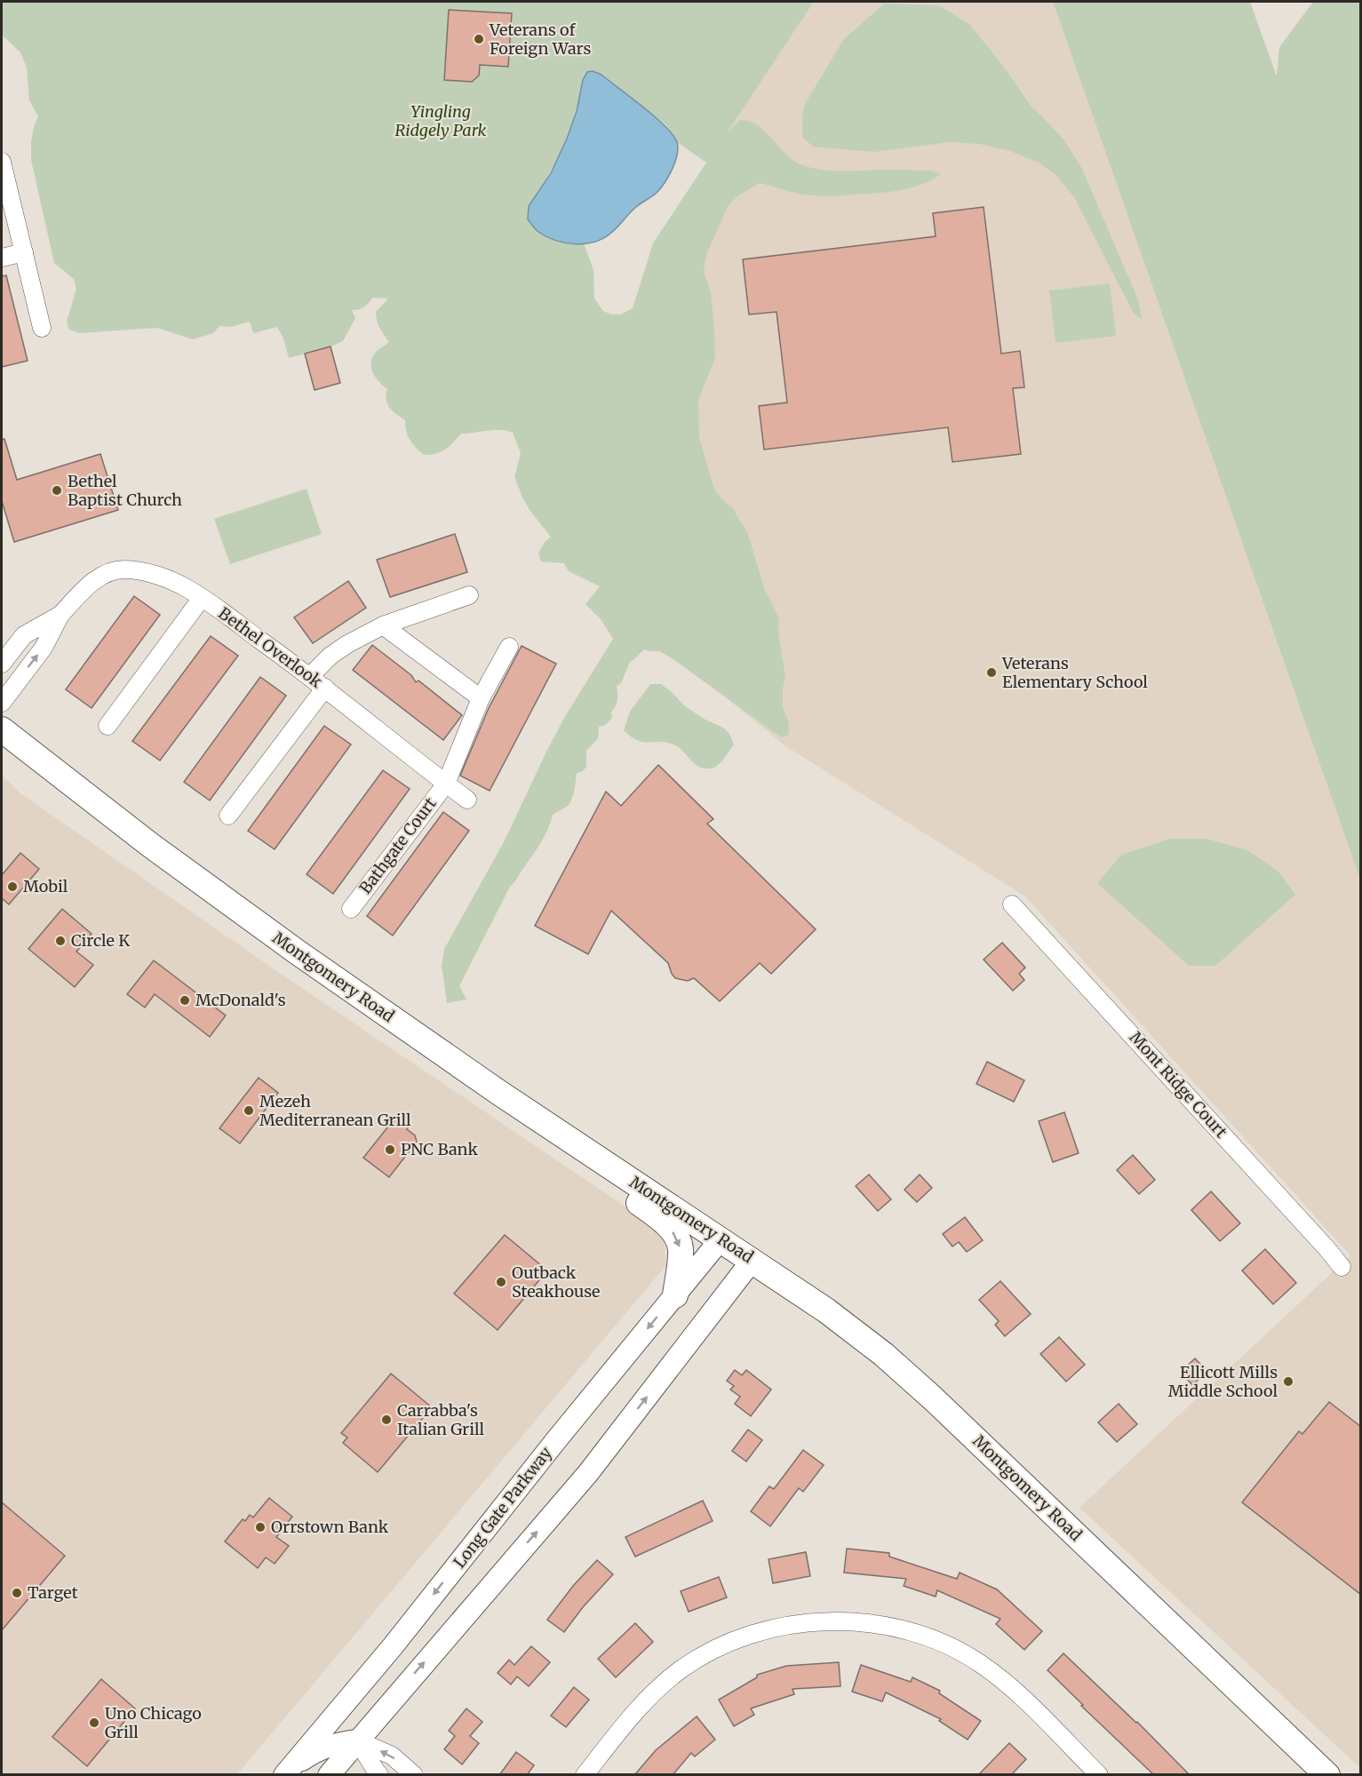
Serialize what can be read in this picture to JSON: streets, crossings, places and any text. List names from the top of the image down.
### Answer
{
  "streets": {
    "main road": ["Montgomery Road"],
    "street": [
      "Bethel Overlook",
      "Bathgate Court",
      "Mont Ridge Court",
      "Long Gate Parkway"
    ]
  },
  "crossings": [
    ["Bethel Overlook", "Bathgate Court"],
    ["Montgomery Road", "Long Gate Parkway"]
  ],
  "parks": ["Yingling Ridgely Park"],
  "places": [
    "Veterans of Foreign Wars",
    "Bethel Baptist Church",
    "Veterans Elementary School",
    "Mobil",
    "Circle K",
    "McDonald's",
    "Mezeh Mediterranean Grill",
    "PNC Bank",
    "Outback Steakhouse",
    "Ellicott Mills Middle School",
    "Carrabba's Italian Grill",
    "Orrstown Bank",
    "Target",
    "Uno Chicago Grill"
  ]
}
